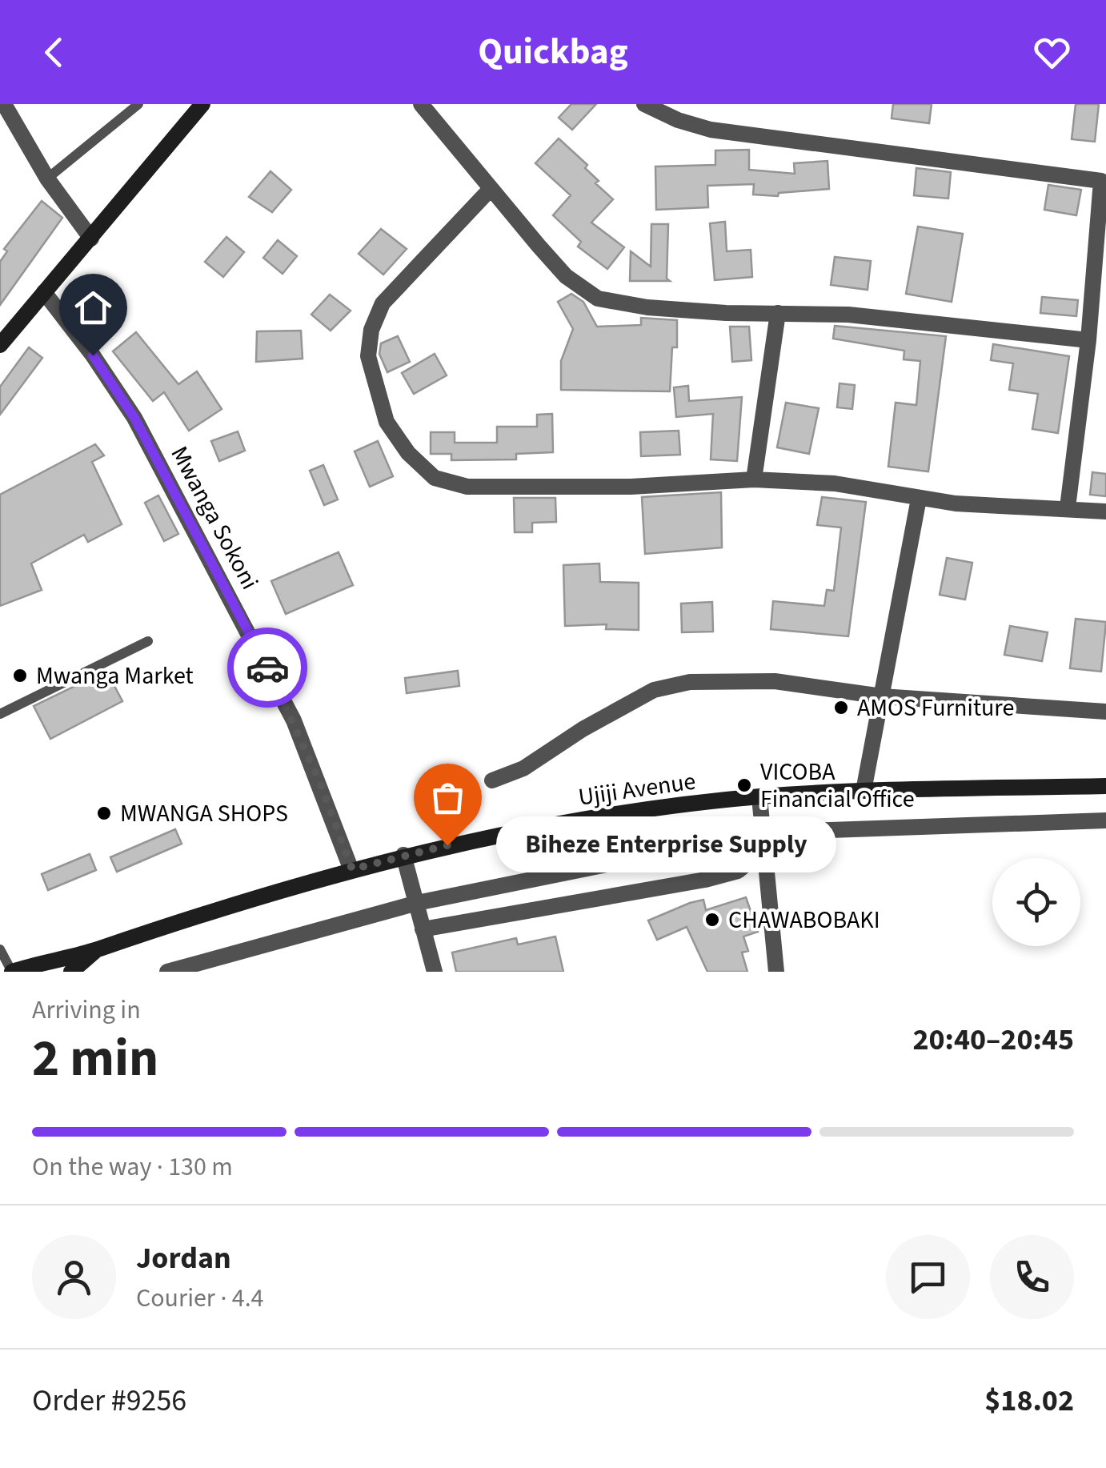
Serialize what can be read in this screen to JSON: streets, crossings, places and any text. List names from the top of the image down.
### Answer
{
  "streets": {
    "street": ["Mwanga Sokoni", "Ujiji Avenue"]
  },
  "crossings": [
    ["Mwanga Sokoni", "Ujiji Avenue"]
  ],
  "places": [
    "Mwanga Market",
    "AMOS Furniture",
    "VICOBA Financial Office",
    "MWANGA SHOPS",
    "Biheze Enterprise Supply",
    "CHAWABOBAKI"
  ],
  "page": {
    "header": "Quickbag",
    "bubble": "Biheze Enterprise Supply",
    "heading": ["2 min", "Arriving in", "20:40–20:45"],
    "panel": [
      "Jordan",
      "Courier · 4.4",
      "Order #9256",
      "$18.02"
    ],
    "bar": "On the way · 130 m"
  }
}
